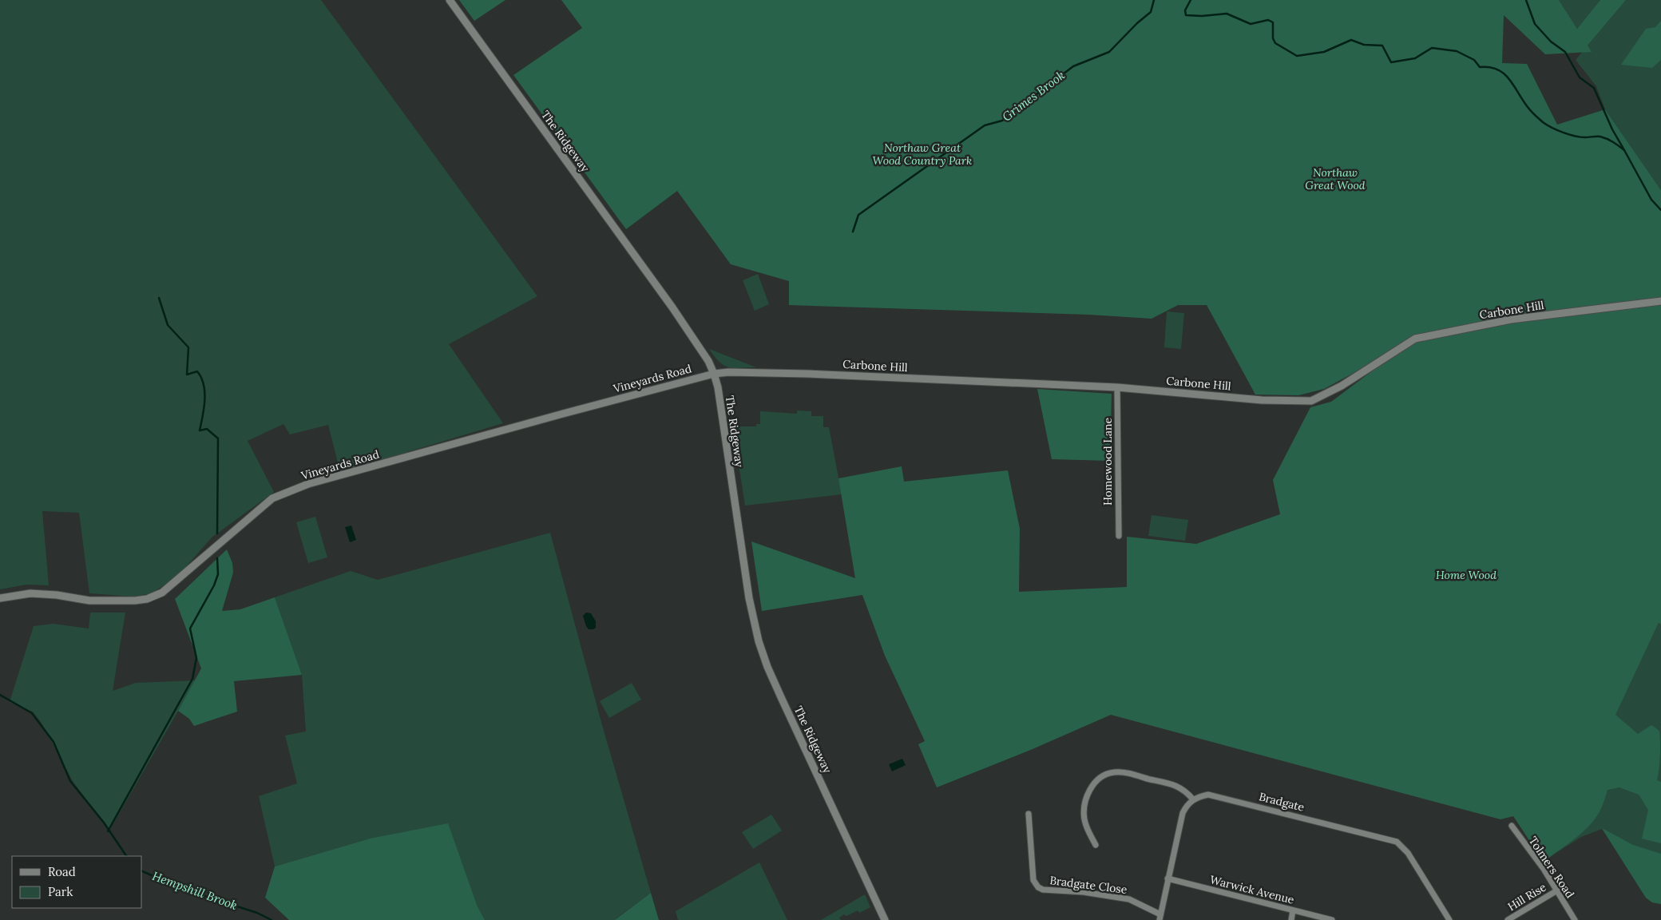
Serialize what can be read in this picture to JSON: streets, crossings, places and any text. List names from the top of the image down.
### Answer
{
  "streets": {
    "street": [
      "The Ridgeway",
      "Carbone Hill",
      "Vineyards Road",
      "Homewood Lane",
      "Bradgate",
      "Tolmers Road",
      "Bradgate Close",
      "Warwick Avenue",
      "Hill Rise"
    ]
  },
  "crossings": [
    ["The Ridgeway", "Carbone Hill"],
    ["The Ridgeway", "Vineyards Road"],
    ["Carbone Hill", "Vineyards Road"],
    ["Carbone Hill", "Homewood Lane"],
    ["Tolmers Road", "Hill Rise"]
  ],
  "water": ["Grimes Brook", "Hempshill Brook"],
  "parks": ["Northaw Great Wood Country Park", "Northaw Great Wood", "Home Wood"],
  "legend": ["Road", "Park"]
}
